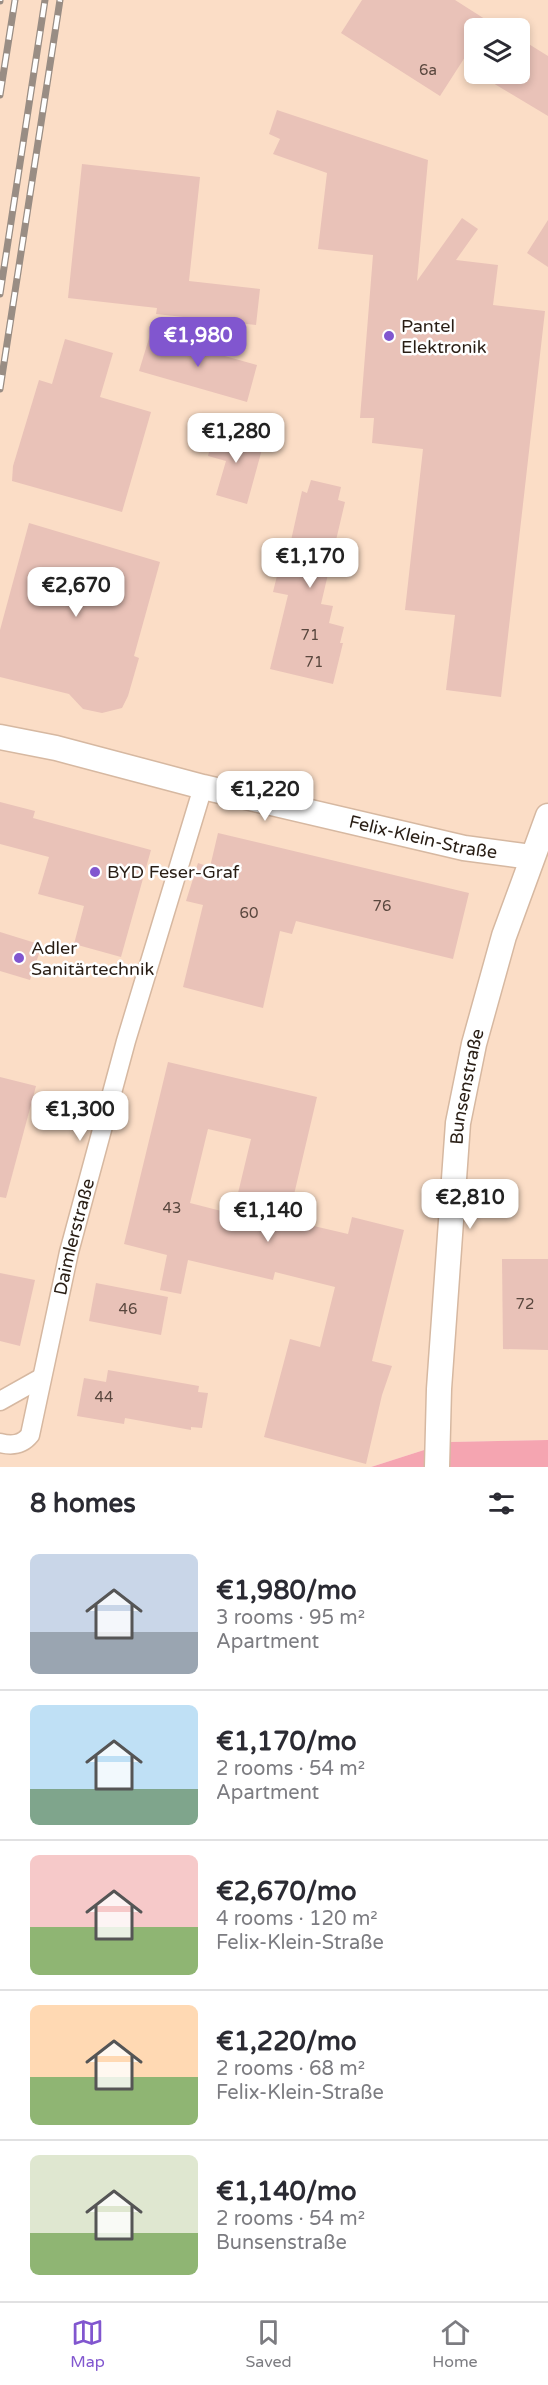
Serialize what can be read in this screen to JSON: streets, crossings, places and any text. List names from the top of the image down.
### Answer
{
  "streets": {
    "street": ["Felix-Klein-Straße", "Bunsenstraße", "Daimlerstraße"]
  },
  "crossings": [
    ["Felix-Klein-Straße", "Bunsenstraße"],
    ["Felix-Klein-Straße", "Daimlerstraße"]
  ],
  "places": ["Pantel Elektronik", "BYD Feser-Graf", "Adler Sanitärtechnik"],
  "house_numbers": [
    "6a",
    "71",
    "71",
    "76",
    "60",
    "43",
    "72",
    "46",
    "44"
  ],
  "page": {
    "price": [
      "€1,980",
      "€1,280",
      "€1,170",
      "€2,670",
      "€1,220",
      "€1,300",
      "€2,810",
      "€1,140"
    ],
    "heading": "8 homes",
    "list": [
      {
        "name": "€1,980/mo",
        "note": "3 rooms · 95 m² · Apartment"
      },
      {
        "name": "€1,170/mo",
        "note": "2 rooms · 54 m² · Apartment"
      },
      {
        "name": "€2,670/mo",
        "note": "4 rooms · 120 m² · Felix-Klein-Straße"
      },
      {
        "name": "€1,220/mo",
        "note": "2 rooms · 68 m² · Felix-Klein-Straße"
      },
      {
        "name": "€1,140/mo",
        "note": "2 rooms · 54 m² · Bunsenstraße"
      }
    ],
    "tabs": ["Map", "Saved", "Home"]
  }
}
